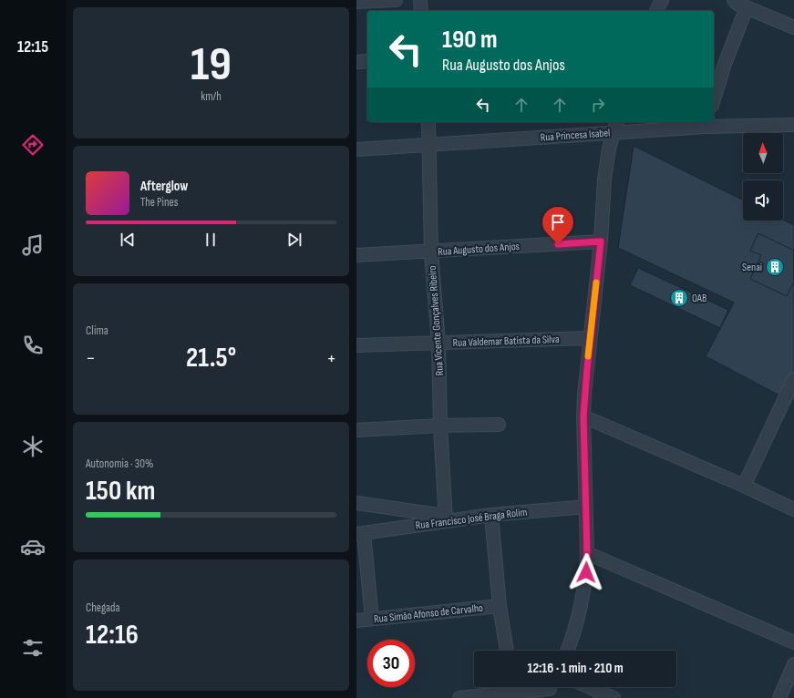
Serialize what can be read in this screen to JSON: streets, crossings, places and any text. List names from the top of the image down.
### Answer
{
  "streets": {
    "street": [
      "Rua Princesa Isabel",
      "Rua Augusto dos Anjos",
      "Rua Vicente Gonçalves Ribeiro",
      "Rua Valdemar Batista da Silva",
      "Rua Francisco José Braga Rolim",
      "Rua Simão Afonso de Carvalho"
    ]
  },
  "crossings": [
    ["Rua Princesa Isabel", "Rua Vicente Gonçalves Ribeiro"],
    ["Rua Augusto dos Anjos", "Rua Vicente Gonçalves Ribeiro"],
    ["Rua Vicente Gonçalves Ribeiro", "Rua Valdemar Batista da Silva"],
    ["Rua Vicente Gonçalves Ribeiro", "Rua Francisco José Braga Rolim"]
  ],
  "places": {
    "building": ["Senai", "OAB"]
  },
  "north": "top",
  "page": {
    "tabs": "12:15",
    "tile": [
      ["19", "km/h"],
      "Clima",
      ["Autonomia · 30%", "150 km"],
      ["Chegada", "12:16"]
    ],
    "turn": ["190 m", "Rua Augusto dos Anjos"],
    "song": ["Afterglow", "The Pines"],
    "heat": ["−", "21.5°", "+"],
    "limit": "30",
    "trip": "12:16 · 1 min · 210 m"
  }
}
